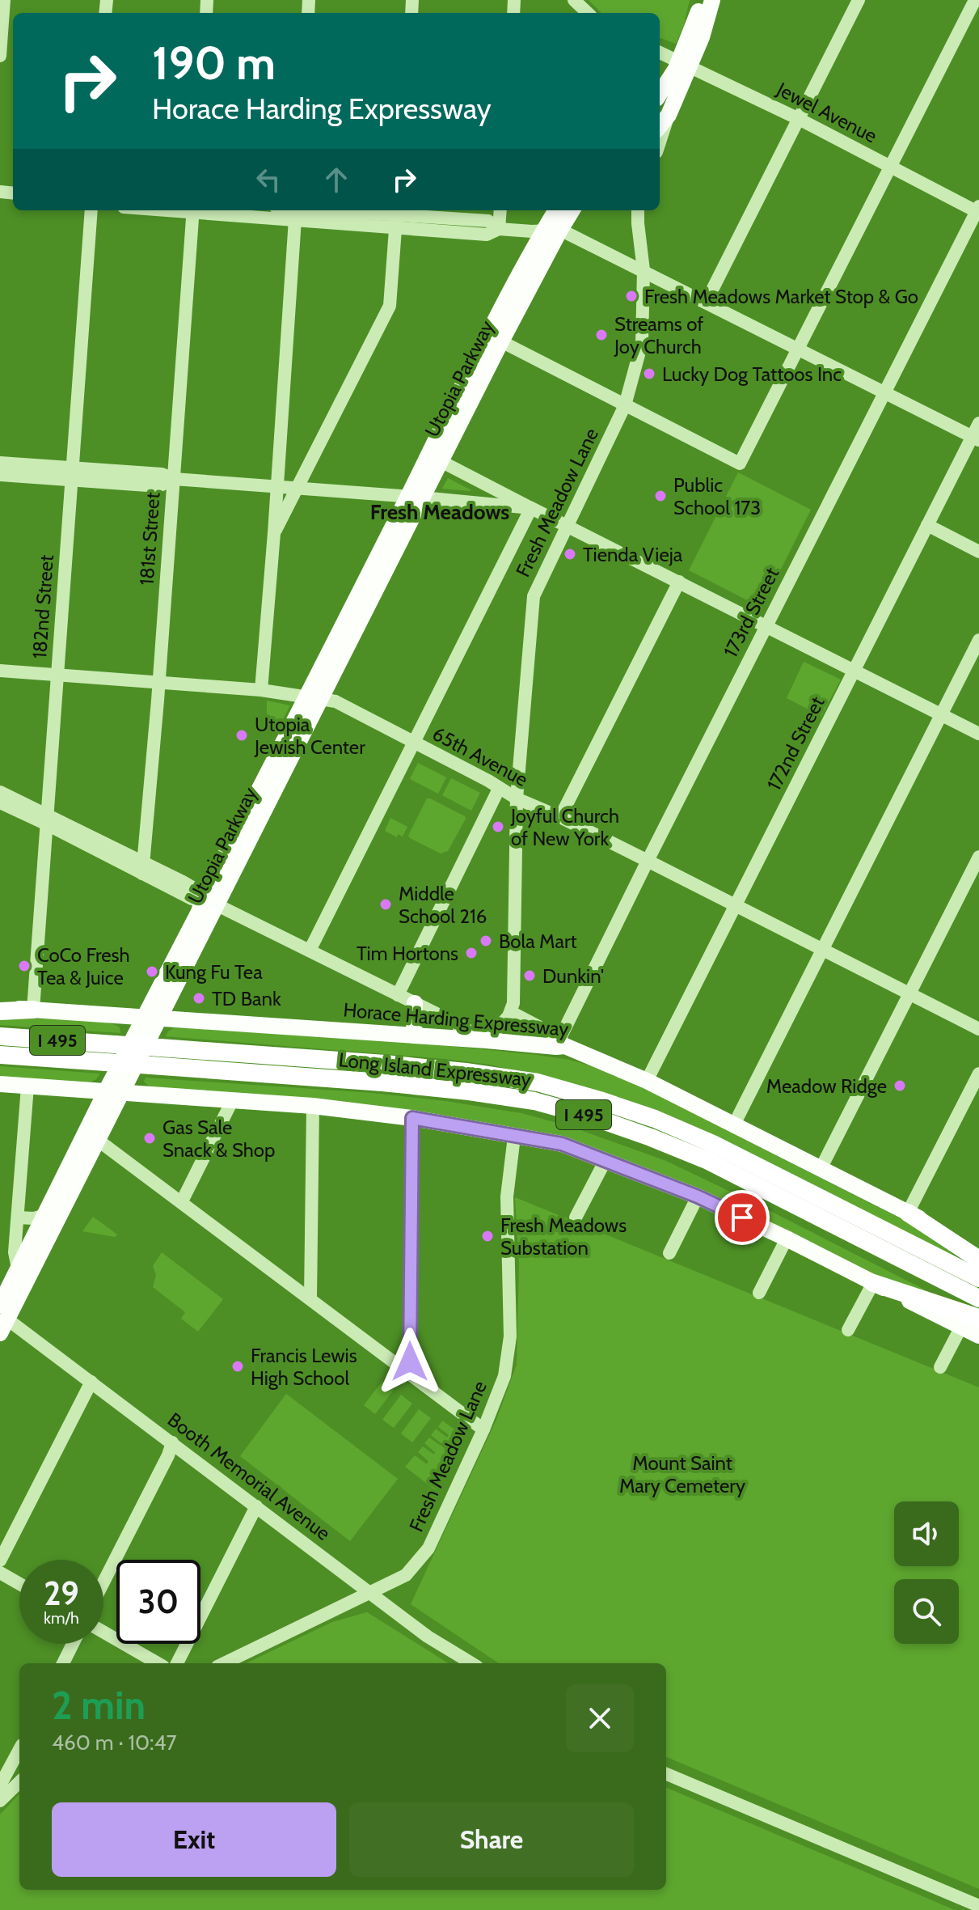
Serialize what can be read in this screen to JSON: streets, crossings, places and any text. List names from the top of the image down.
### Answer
{
  "streets": {
    "highway": ["I 495", "Long Island Expressway"],
    "main road": ["Utopia Parkway", "Horace Harding Expressway"],
    "street": [
      "Jewel Avenue",
      "Fresh Meadow Lane",
      "181st Street",
      "182nd Street",
      "173rd Street",
      "172nd Street",
      "65th Avenue",
      "Booth Memorial Avenue"
    ]
  },
  "crossings": [
    ["Jewel Avenue", "173rd Street"],
    ["Utopia Parkway", "65th Avenue"],
    ["Utopia Parkway", "Horace Harding Expressway"],
    ["Utopia Parkway", "Booth Memorial Avenue"],
    ["Fresh Meadow Lane", "65th Avenue"],
    ["Fresh Meadow Lane", "Booth Memorial Avenue"],
    ["181st Street", "65th Avenue"],
    ["182nd Street", "65th Avenue"],
    ["182nd Street", "Horace Harding Expressway"],
    ["173rd Street", "65th Avenue"],
    ["173rd Street", "Horace Harding Expressway"],
    ["172nd Street", "65th Avenue"],
    ["172nd Street", "Horace Harding Expressway"]
  ],
  "districts": ["Fresh Meadows"],
  "parks": ["Mount Saint Mary Cemetery"],
  "places": [
    "Fresh Meadows Market Stop & Go",
    "Streams of Joy Church",
    "Lucky Dog Tattoos Inc",
    "Public School 173",
    "Tienda Vieja",
    "Utopia Jewish Center",
    "Joyful Church of New York",
    "Middle School 216",
    "Bola Mart",
    "Tim Hortons",
    "CoCo Fresh Tea & Juice",
    "Kung Fu Tea",
    "Dunkin'",
    "TD Bank",
    "Meadow Ridge",
    "Gas Sale Snack & Shop",
    "Fresh Meadows Substation",
    "Francis Lewis High School"
  ],
  "page": {
    "turn": ["190 m", "Horace Harding Expressway"],
    "speed": "29 km/h",
    "limit": "30",
    "heading": ["2 min", "460 m · 10:47"],
    "buttons": ["Exit", "Share"]
  }
}
